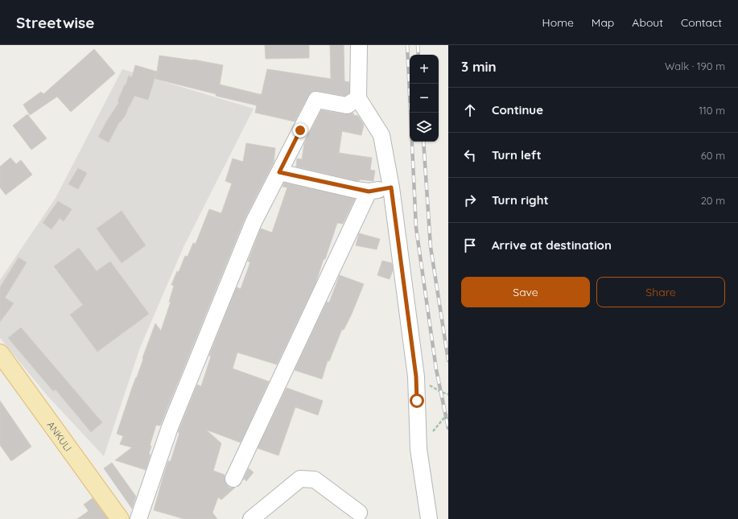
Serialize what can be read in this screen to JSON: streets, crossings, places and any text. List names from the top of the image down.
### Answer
{
  "streets": {
    "main road": ["ANKULI"]
  },
  "page": {
    "header": "Streetwise",
    "nav": [
      "Home",
      "Map",
      "About",
      "Contact"
    ],
    "heading": ["3 min", "Walk · 190 m"],
    "map_buttons": ["+", "−"],
    "list": [
      ["Continue", "110 m"],
      ["Turn left", "60 m"],
      ["Turn right", "20 m"],
      "Arrive at destination"
    ],
    "buttons": ["Save", "Share"]
  }
}
